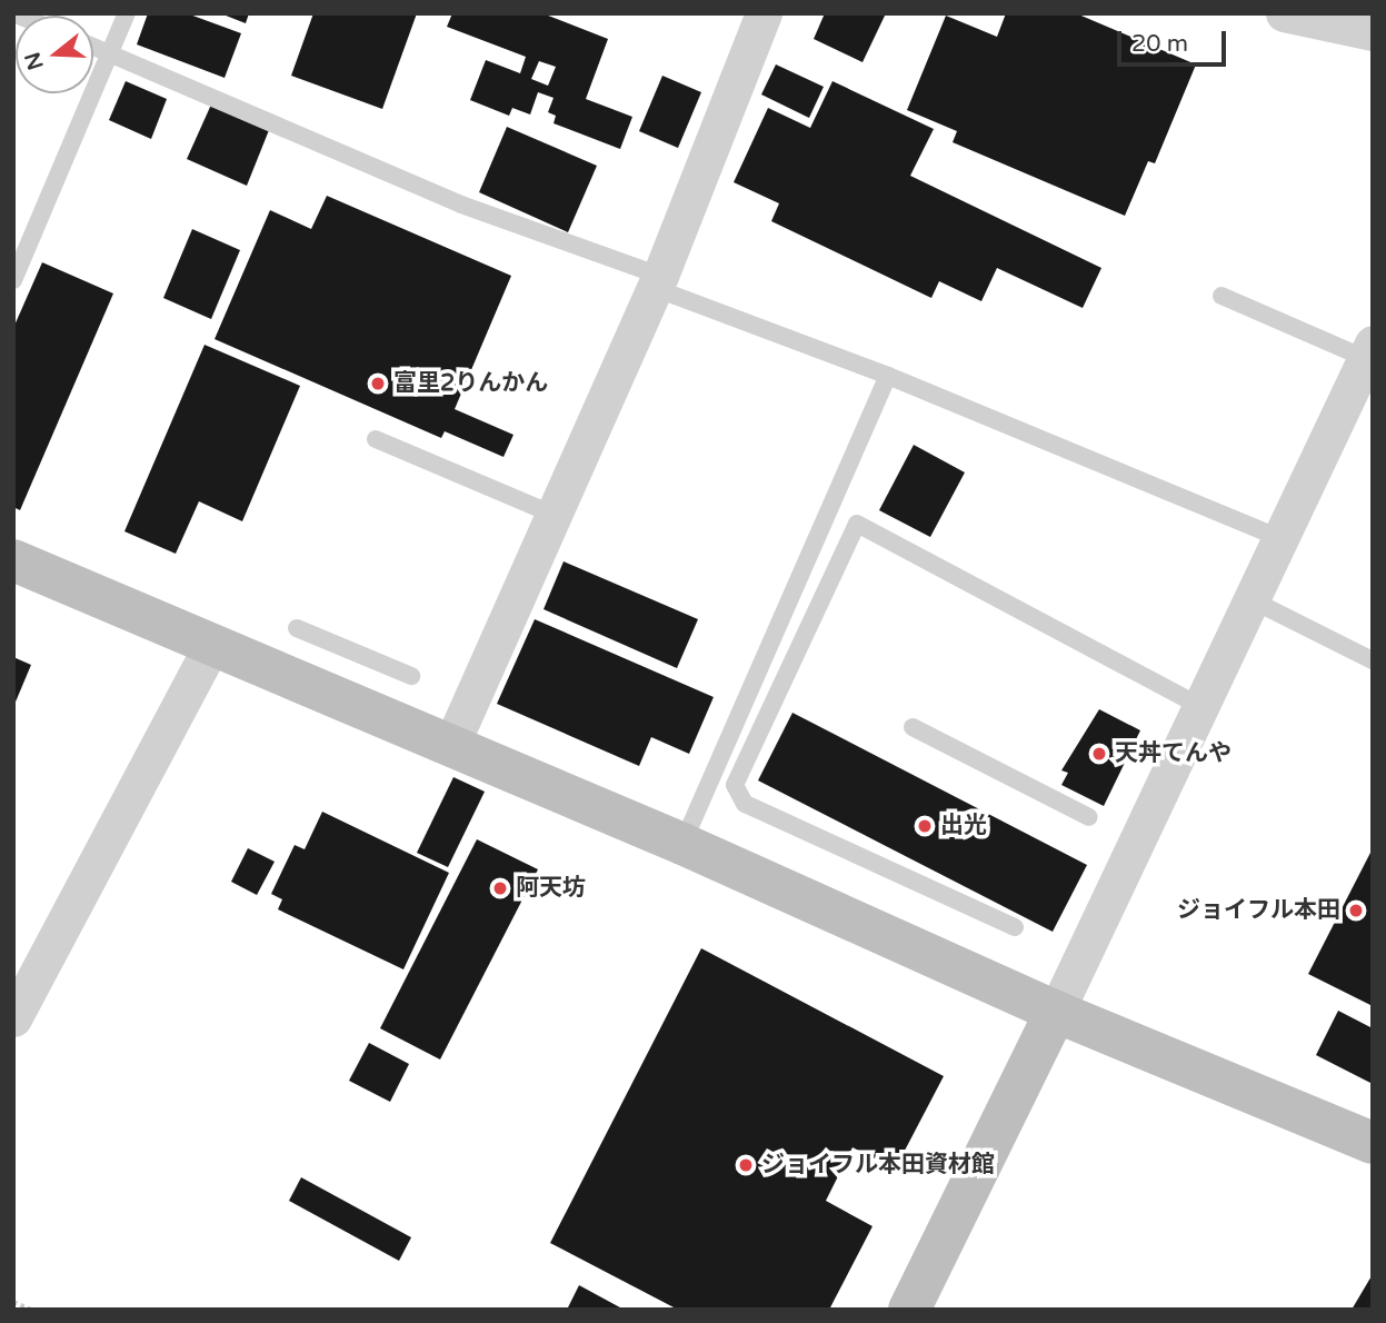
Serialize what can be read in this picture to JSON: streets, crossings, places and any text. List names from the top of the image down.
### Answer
{
  "places": [
    "富里2りんかん",
    "天丼てんや",
    "出光",
    "阿天坊",
    "ジョイフル本田",
    "ジョイフル本田資材館"
  ],
  "scale_bar": "20 m",
  "north": "left"
}
